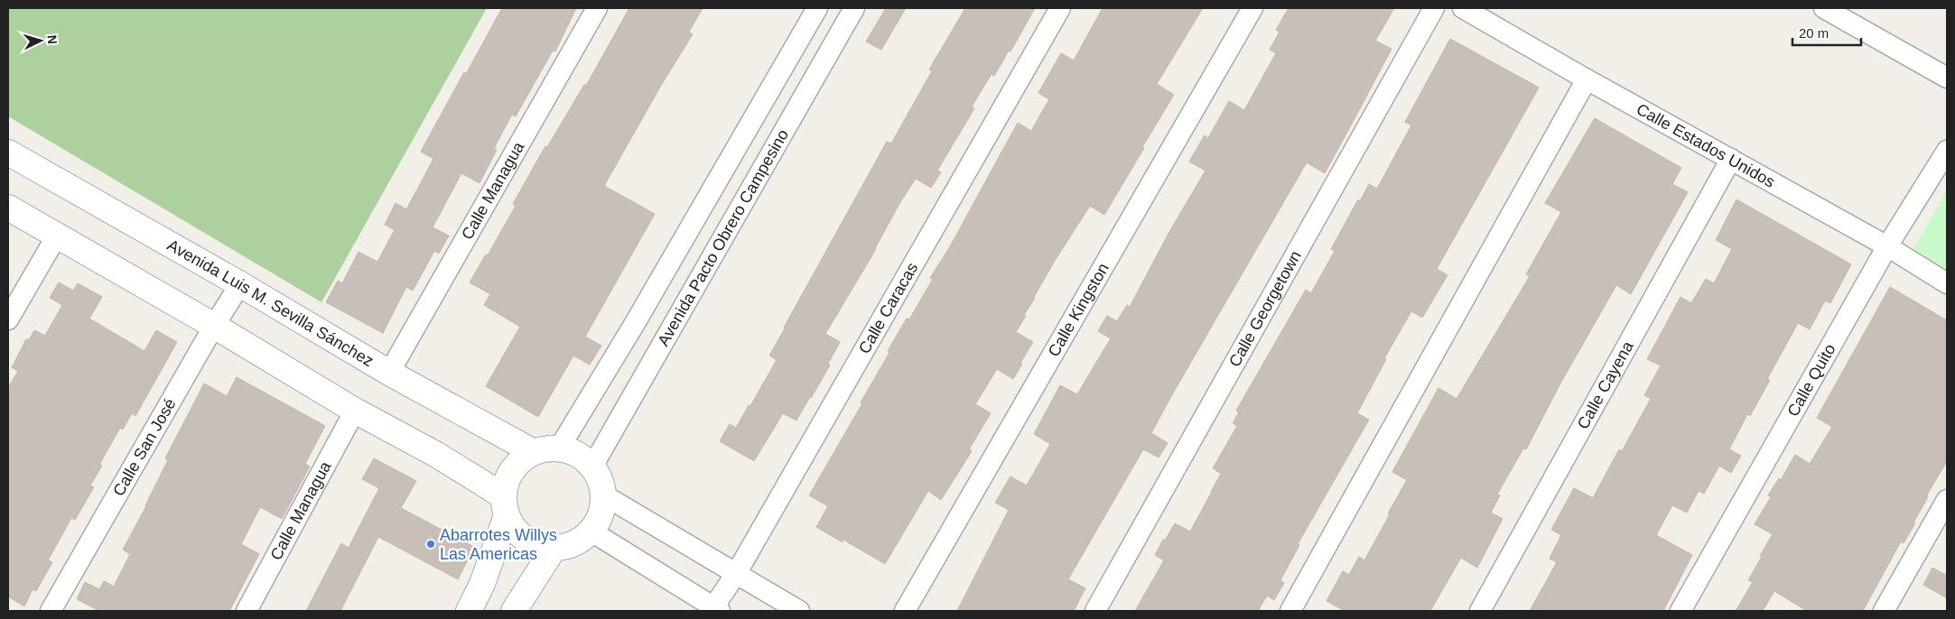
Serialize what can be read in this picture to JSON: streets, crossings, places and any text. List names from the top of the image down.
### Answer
{
  "streets": {
    "street": [
      "Calle Estados Unidos",
      "Calle Managua",
      "Avenida Pacto Obrero Campesino",
      "Avenida Luis M. Sevilla Sánchez",
      "Calle Caracas",
      "Calle Kingston",
      "Calle Georgetown",
      "Calle Quito",
      "Calle Cayena",
      "Calle San José"
    ]
  },
  "crossings": [
    ["Calle Estados Unidos", "Calle Quito"],
    ["Calle Estados Unidos", "Calle Cayena"],
    ["Calle Managua", "Avenida Luis M. Sevilla Sánchez"],
    ["Avenida Pacto Obrero Campesino", "Avenida Luis M. Sevilla Sánchez"],
    ["Avenida Luis M. Sevilla Sánchez", "Calle San José"]
  ],
  "places": ["Abarrotes Willys Las Americas"],
  "scale_bar": "20 m",
  "north": "right"
}
